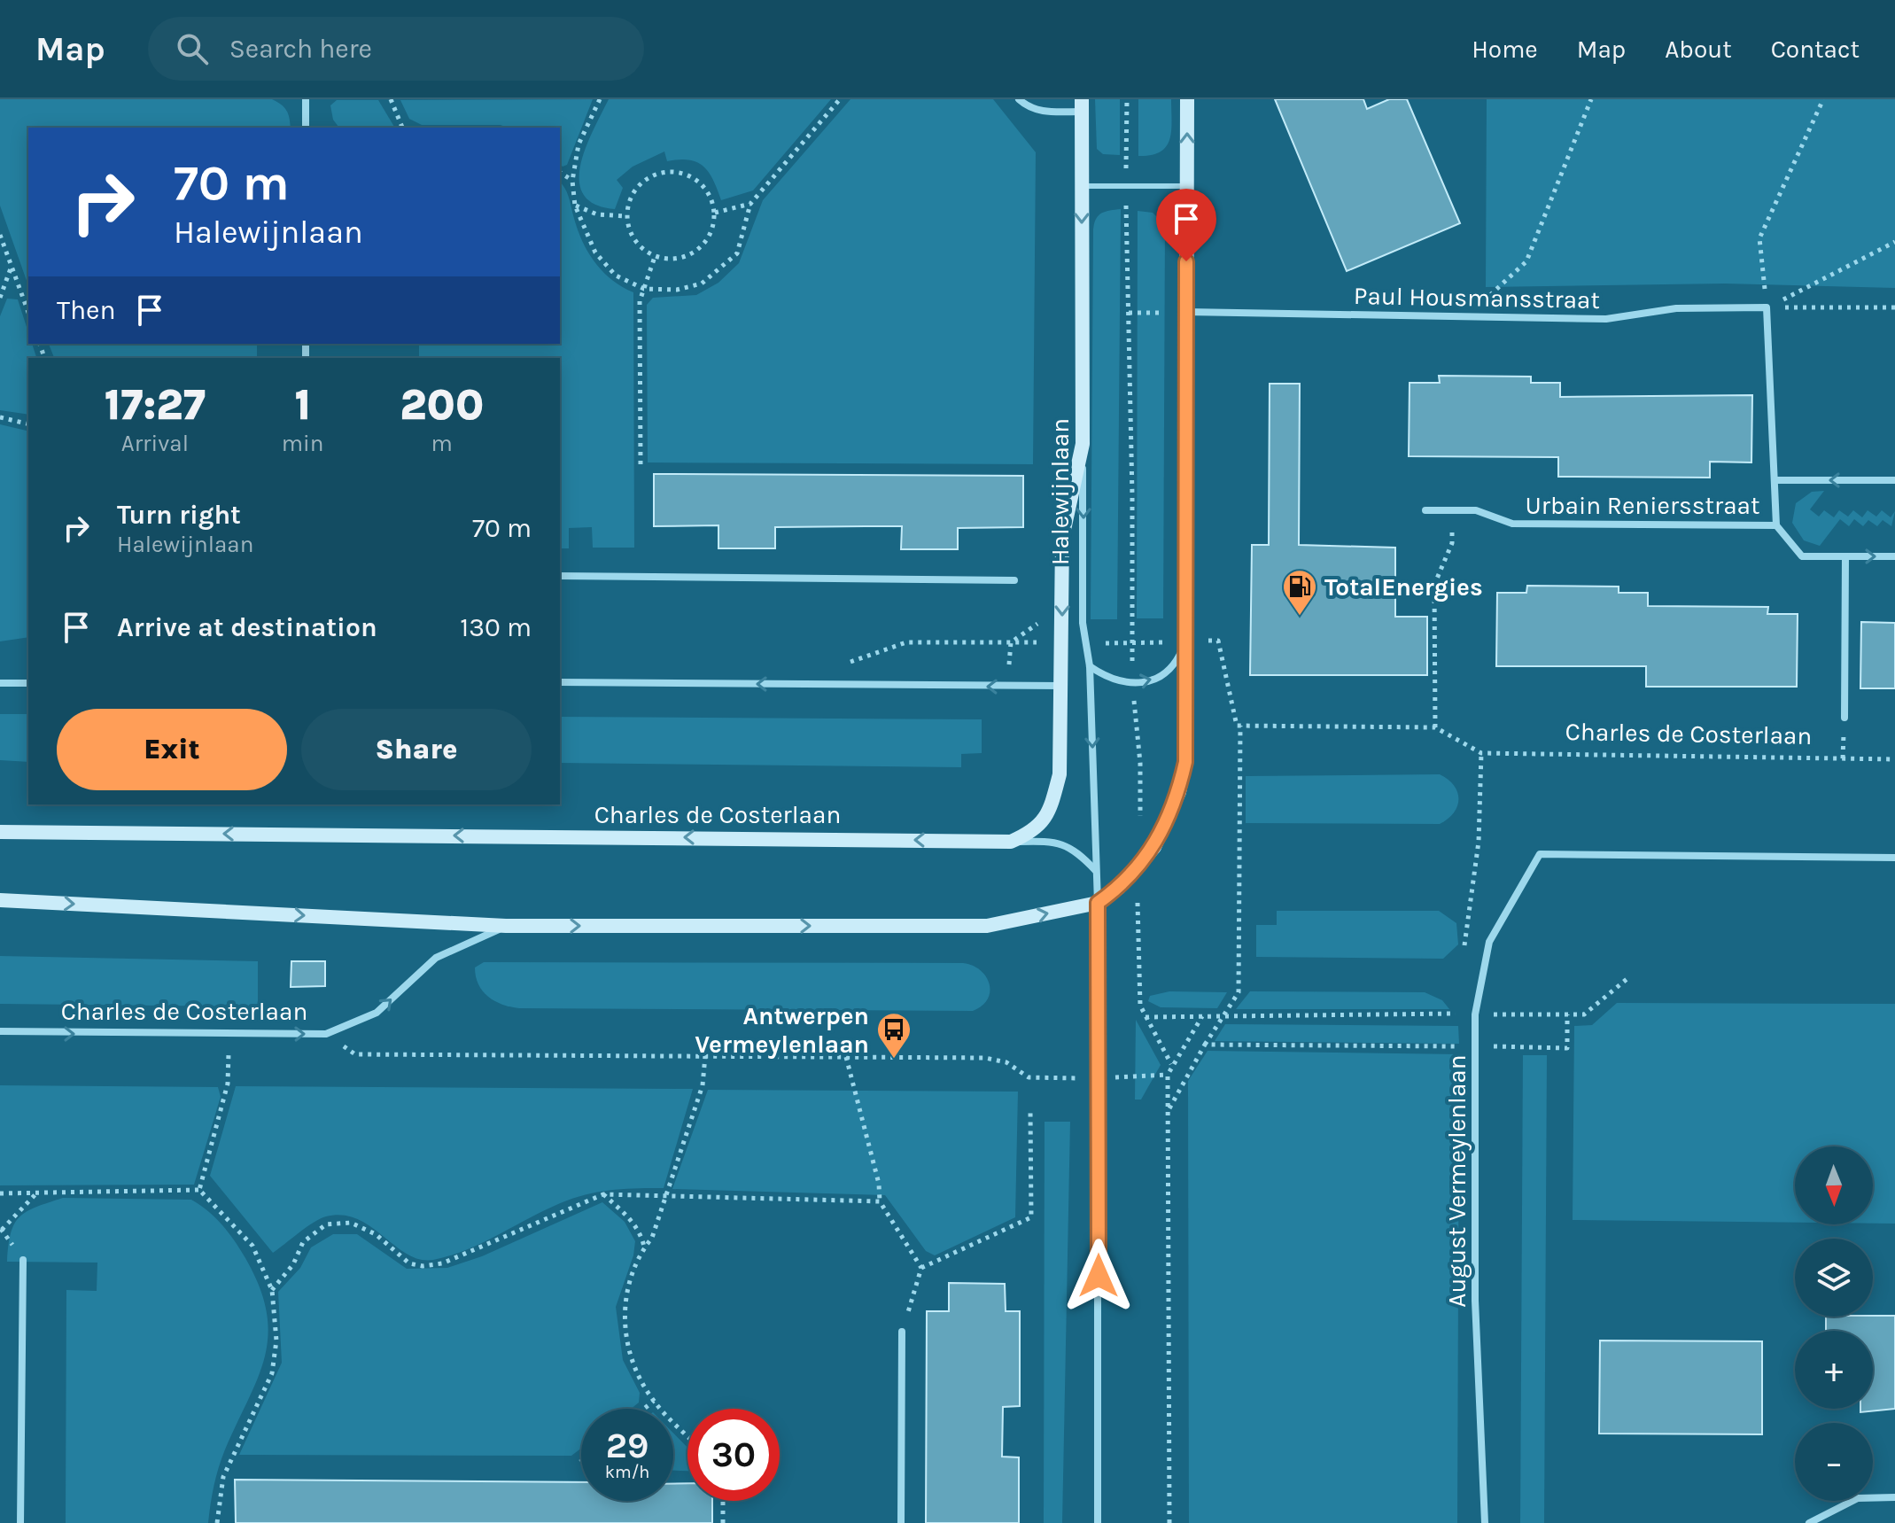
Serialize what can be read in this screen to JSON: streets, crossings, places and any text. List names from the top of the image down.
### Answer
{
  "streets": {
    "main road": ["Halewijnlaan", "Charles de Costerlaan"],
    "street": ["Paul Housmansstraat", "Urbain Reniersstraat", "August Vermeylenlaan"]
  },
  "crossings": [
    ["Halewijnlaan", "Charles de Costerlaan"]
  ],
  "one_way": ["Halewijnlaan"],
  "places": {
    "fuel station": ["TotalEnergies"],
    "bus stop": ["Antwerpen Vermeylenlaan"]
  },
  "north": "bottom",
  "page": {
    "header": "Map",
    "search": "Search here",
    "nav": [
      "Home",
      "Map",
      "About",
      "Contact"
    ],
    "turn": ["70 m", "Halewijnlaan"],
    "then": "Then",
    "eta": [
      "17:27",
      "Arrival",
      "1",
      "min",
      "200",
      "m"
    ],
    "list": [
      {
        "name": "Turn right",
        "note": "Halewijnlaan",
        "value": "70 m"
      },
      {
        "name": "Arrive at destination",
        "value": "130 m"
      }
    ],
    "buttons": ["Exit", "Share"],
    "map_buttons": ["+", "−"],
    "speed": "29 km/h",
    "limit": "30"
  }
}
